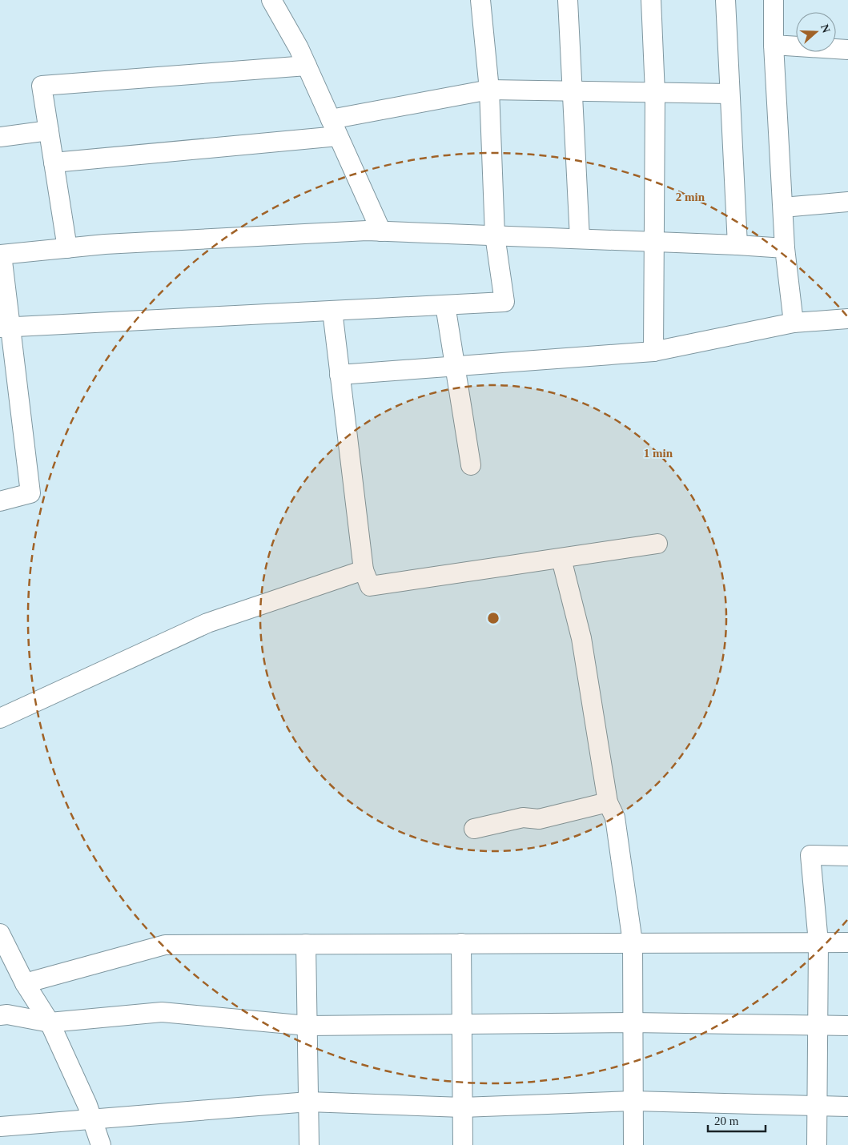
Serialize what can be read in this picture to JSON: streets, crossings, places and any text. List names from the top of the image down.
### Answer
{
  "scale_bar": "20 m",
  "north": "right",
  "rings": ["2 min", "1 min"]
}
